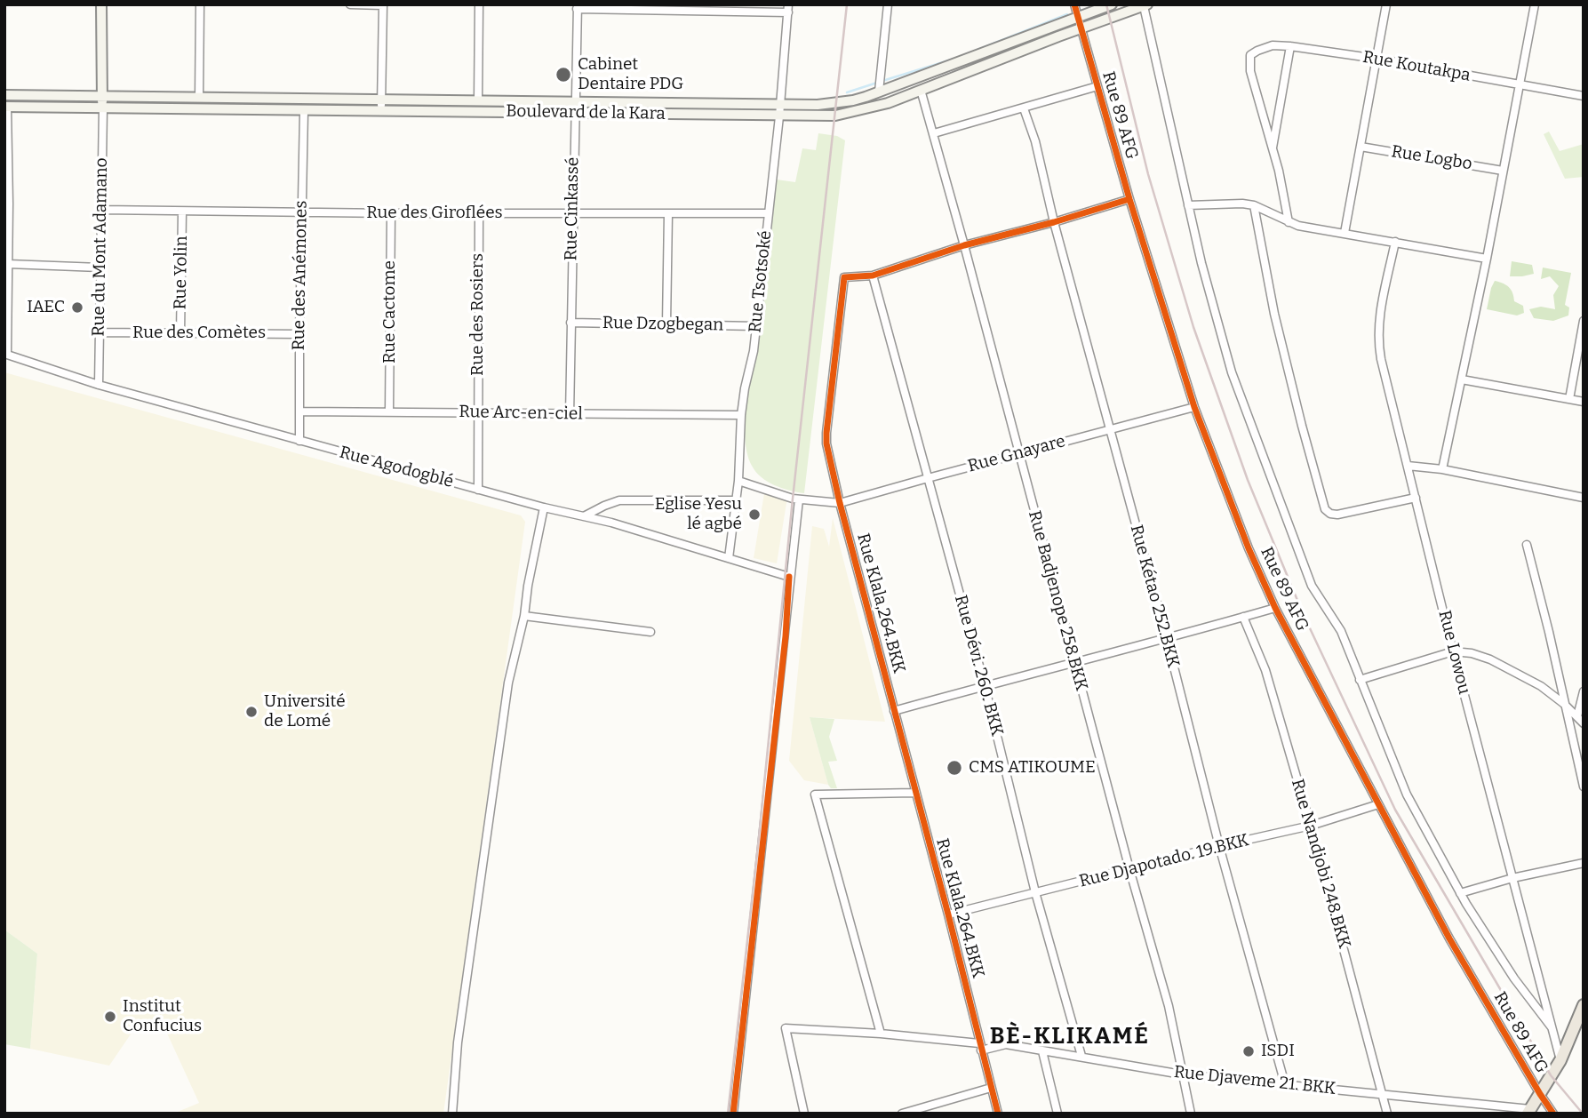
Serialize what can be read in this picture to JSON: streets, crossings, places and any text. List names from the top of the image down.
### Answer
{
  "streets": {
    "main road": ["Boulevard de la Kara"],
    "street": [
      "Rue Koutakpa",
      "Rue 89 AFG",
      "Rue Logbo",
      "Rue Cinkassé",
      "Rue des Giroflées",
      "Rue du Mont Adamano",
      "Rue Yolin",
      "Rue des Anémones",
      "Rue Tsotsoké",
      "Rue Cactome",
      "Rue des Rosiers",
      "Rue Dzogbegan",
      "Rue des Comètes",
      "Rue Arc-en-ciel",
      "Rue Gnayare",
      "Rue Agodogblé",
      "Rue Kétao 252.BKK",
      "Rue Badjenope 258.BKK",
      "Rue Klala,264.BKK",
      "Rue Lowou",
      "Rue Dévi. 260. BKK",
      "Rue Djapotado. 19.BKK",
      "Rue Nandjobi 248.BKK",
      "Rue Klala.264.BKK",
      "Rue Djaveme 21. BKK"
    ]
  },
  "crossings": [
    ["Boulevard de la Kara", "Rue 89 AFG"],
    ["Boulevard de la Kara", "Rue Cinkassé"],
    ["Boulevard de la Kara", "Rue du Mont Adamano"],
    ["Boulevard de la Kara", "Rue des Anémones"],
    ["Boulevard de la Kara", "Rue Tsotsoké"],
    ["Boulevard de la Kara", "Rue Badjenope 258.BKK"],
    ["Rue 89 AFG", "Rue Gnayare"],
    ["Rue 89 AFG", "Rue Djapotado. 19.BKK"],
    ["Rue Cinkassé", "Rue des Giroflées"],
    ["Rue Cinkassé", "Rue Dzogbegan"],
    ["Rue Cinkassé", "Rue Arc-en-ciel"],
    ["Rue des Giroflées", "Rue du Mont Adamano"],
    ["Rue des Giroflées", "Rue Yolin"],
    ["Rue des Giroflées", "Rue des Anémones"],
    ["Rue des Giroflées", "Rue Tsotsoké"],
    ["Rue des Giroflées", "Rue Cactome"],
    ["Rue des Giroflées", "Rue des Rosiers"],
    ["Rue du Mont Adamano", "Rue des Comètes"],
    ["Rue du Mont Adamano", "Rue Agodogblé"],
    ["Rue Yolin", "Rue des Comètes"],
    ["Rue des Anémones", "Rue des Comètes"],
    ["Rue des Anémones", "Rue Arc-en-ciel"],
    ["Rue des Anémones", "Rue Agodogblé"],
    ["Rue Tsotsoké", "Rue Dzogbegan"],
    ["Rue Tsotsoké", "Rue Arc-en-ciel"],
    ["Rue Tsotsoké", "Rue Gnayare"],
    ["Rue Tsotsoké", "Rue Agodogblé"],
    ["Rue Cactome", "Rue Arc-en-ciel"],
    ["Rue des Rosiers", "Rue Arc-en-ciel"],
    ["Rue des Rosiers", "Rue Agodogblé"],
    ["Rue Gnayare", "Rue Kétao 252.BKK"],
    ["Rue Gnayare", "Rue Badjenope 258.BKK"],
    ["Rue Gnayare", "Rue Klala,264.BKK"],
    ["Rue Gnayare", "Rue Dévi. 260. BKK"],
    ["Rue Kétao 252.BKK", "Rue Djapotado. 19.BKK"],
    ["Rue Kétao 252.BKK", "Rue Djaveme 21. BKK"],
    ["Rue Badjenope 258.BKK", "Rue Djapotado. 19.BKK"],
    ["Rue Badjenope 258.BKK", "Rue Djaveme 21. BKK"],
    ["Rue Klala,264.BKK", "Rue Dévi. 260. BKK"],
    ["Rue Klala,264.BKK", "Rue Klala.264.BKK"],
    ["Rue Dévi. 260. BKK", "Rue Djapotado. 19.BKK"],
    ["Rue Dévi. 260. BKK", "Rue Djaveme 21. BKK"],
    ["Rue Djapotado. 19.BKK", "Rue Nandjobi 248.BKK"],
    ["Rue Djapotado. 19.BKK", "Rue Klala.264.BKK"],
    ["Rue Nandjobi 248.BKK", "Rue Djaveme 21. BKK"],
    ["Rue Klala.264.BKK", "Rue Djaveme 21. BKK"]
  ],
  "districts": ["BÈ-KLIKAMÉ"],
  "places": [
    "Cabinet Dentaire PDG",
    "IAEC",
    "Eglise Yesu lé agbé",
    "Université de Lomé",
    "CMS ATIKOUME",
    "Institut Confucius",
    "ISDI"
  ]
}
